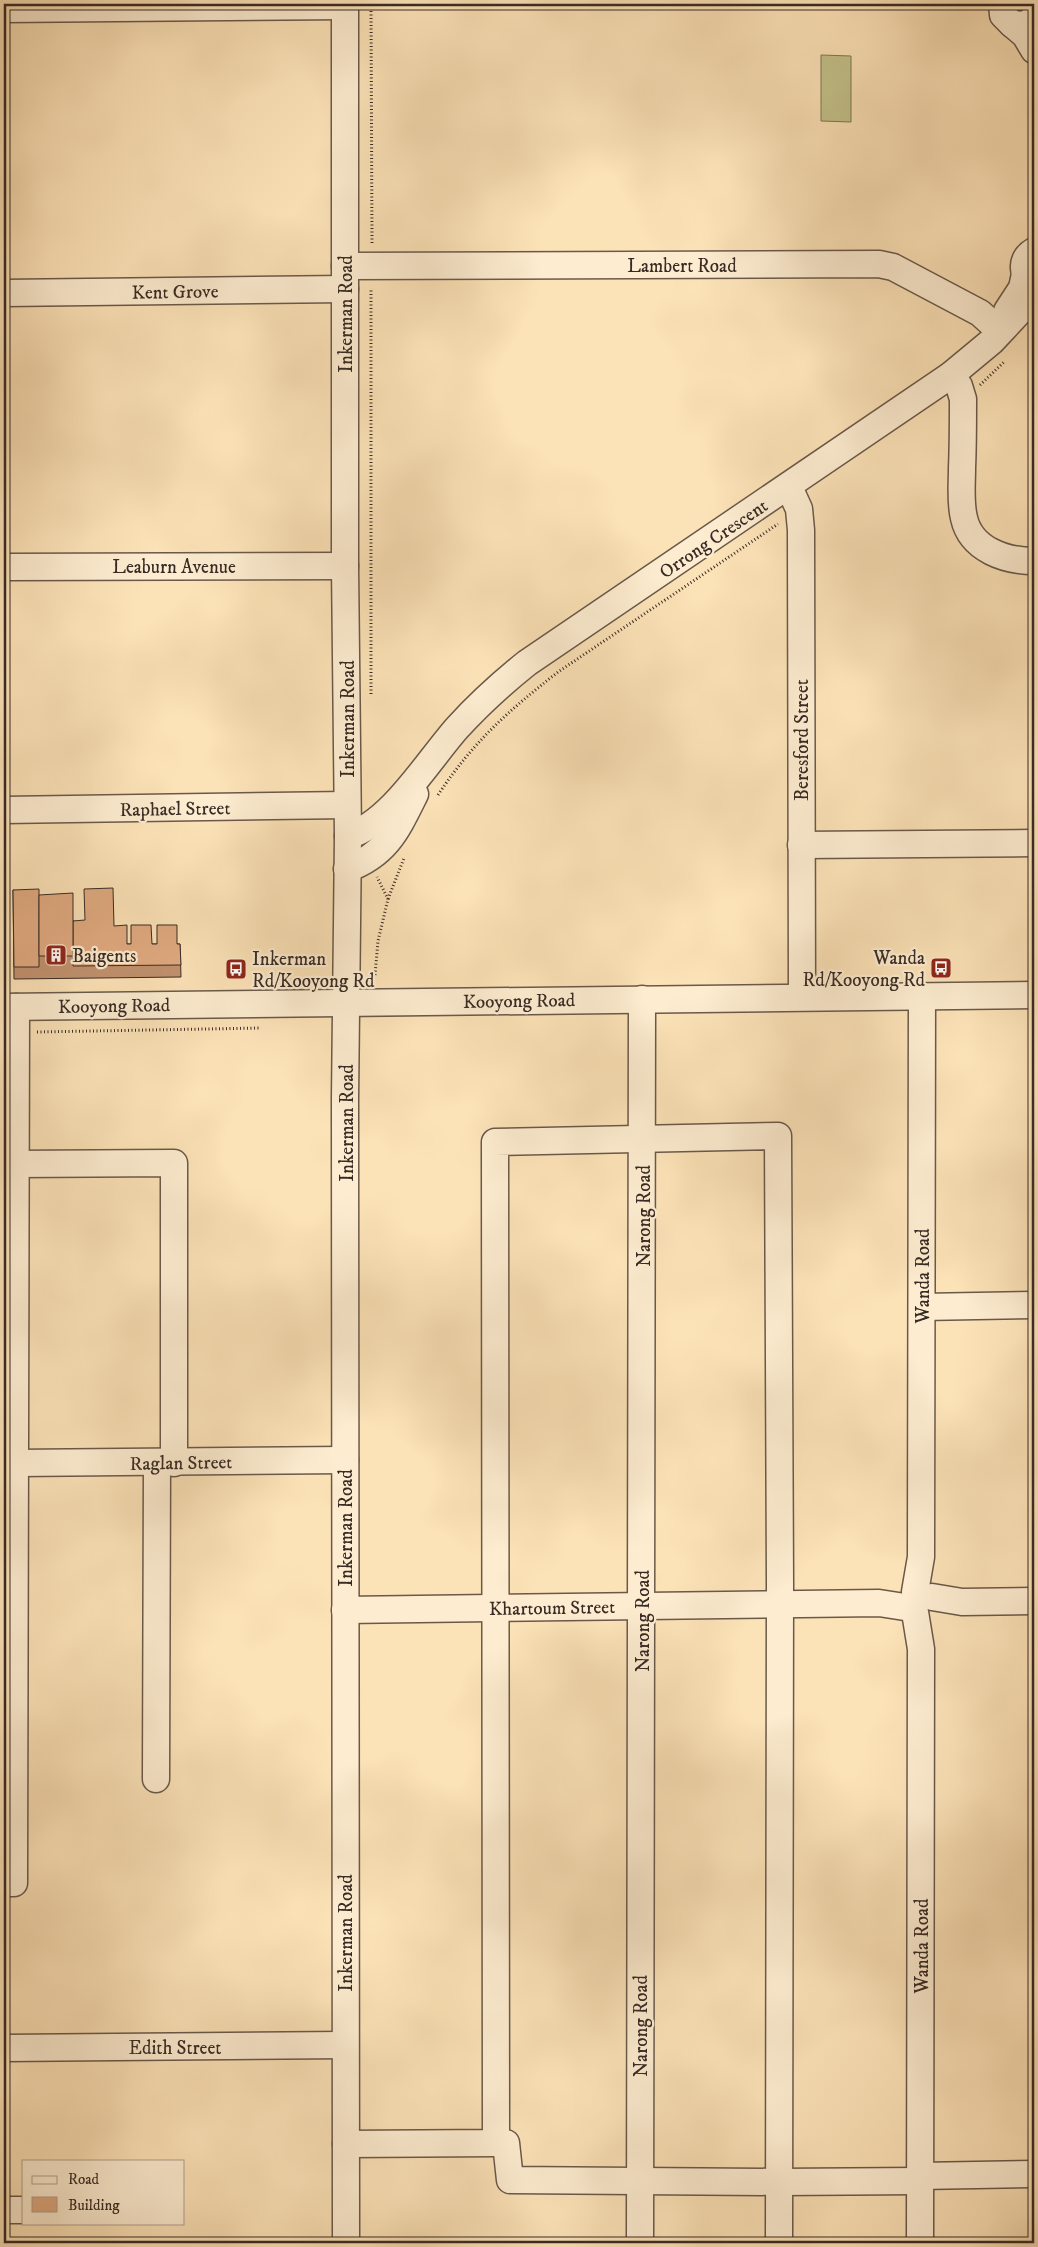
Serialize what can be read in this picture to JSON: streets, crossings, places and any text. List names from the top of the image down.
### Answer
{
  "streets": {
    "street": [
      "Lambert Road",
      "Kent Grove",
      "Inkerman Road",
      "Orrong Crescent",
      "Leaburn Avenue",
      "Beresford Street",
      "Raphael Street",
      "Kooyong Road",
      "Narong Road",
      "Wanda Road",
      "Raglan Street",
      "Khartoum Street",
      "Edith Street"
    ]
  },
  "crossings": [
    ["Lambert Road", "Kent Grove"],
    ["Lambert Road", "Inkerman Road"],
    ["Lambert Road", "Orrong Crescent"],
    ["Kent Grove", "Inkerman Road"],
    ["Inkerman Road", "Orrong Crescent"],
    ["Inkerman Road", "Leaburn Avenue"],
    ["Inkerman Road", "Raphael Street"],
    ["Inkerman Road", "Kooyong Road"],
    ["Inkerman Road", "Raglan Street"],
    ["Inkerman Road", "Khartoum Street"],
    ["Inkerman Road", "Edith Street"],
    ["Orrong Crescent", "Beresford Street"],
    ["Beresford Street", "Kooyong Road"],
    ["Kooyong Road", "Narong Road"],
    ["Kooyong Road", "Wanda Road"],
    ["Narong Road", "Khartoum Street"],
    ["Wanda Road", "Khartoum Street"]
  ],
  "places": {
    "building": ["Baigents"],
    "bus stop": ["Wanda Rd/Kooyong Rd", "Inkerman Rd/Kooyong Rd"]
  },
  "legend": ["Road", "Building"]
}
